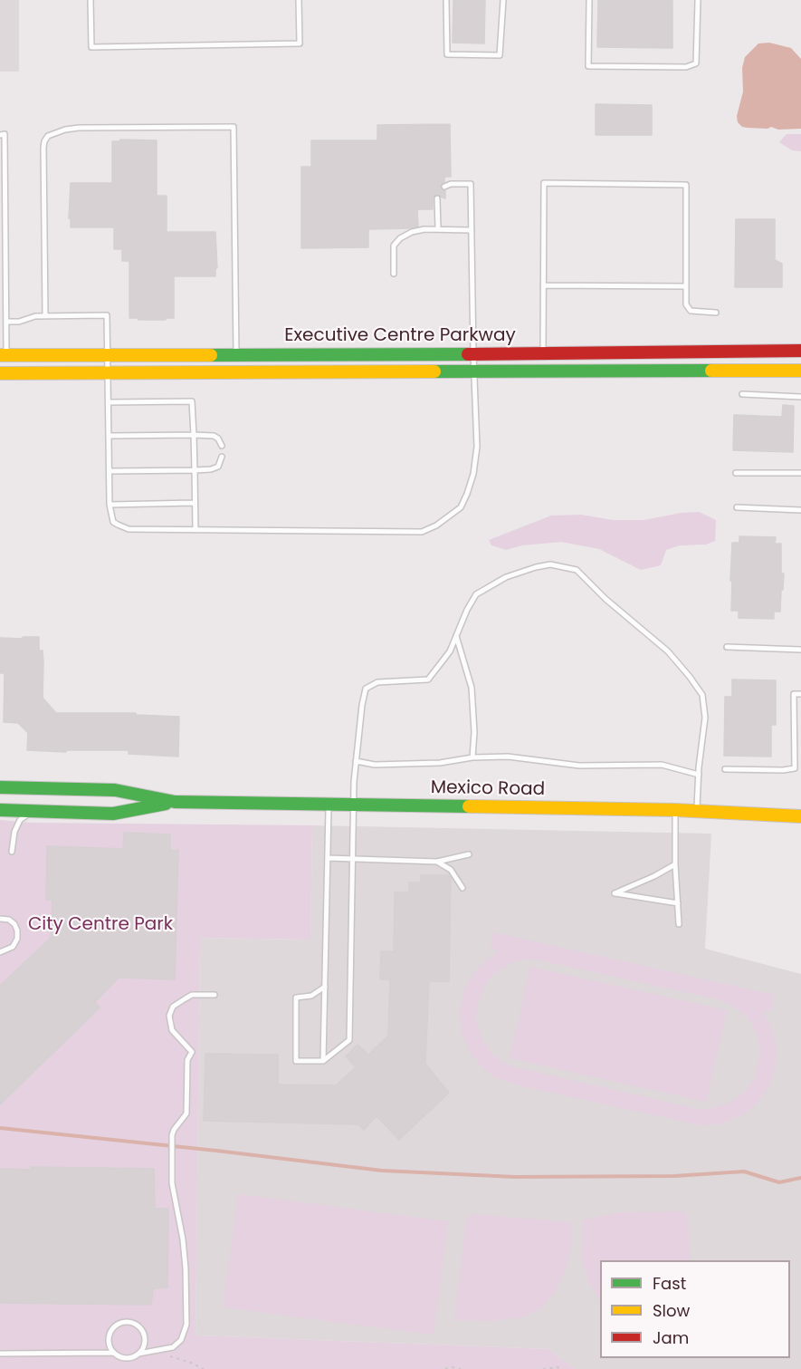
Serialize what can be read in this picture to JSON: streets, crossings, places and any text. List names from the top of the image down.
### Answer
{
  "streets": {
    "street": ["Executive Centre Parkway", "Mexico Road"]
  },
  "parks": ["City Centre Park"],
  "legend": ["Fast", "Slow", "Jam"]
}
